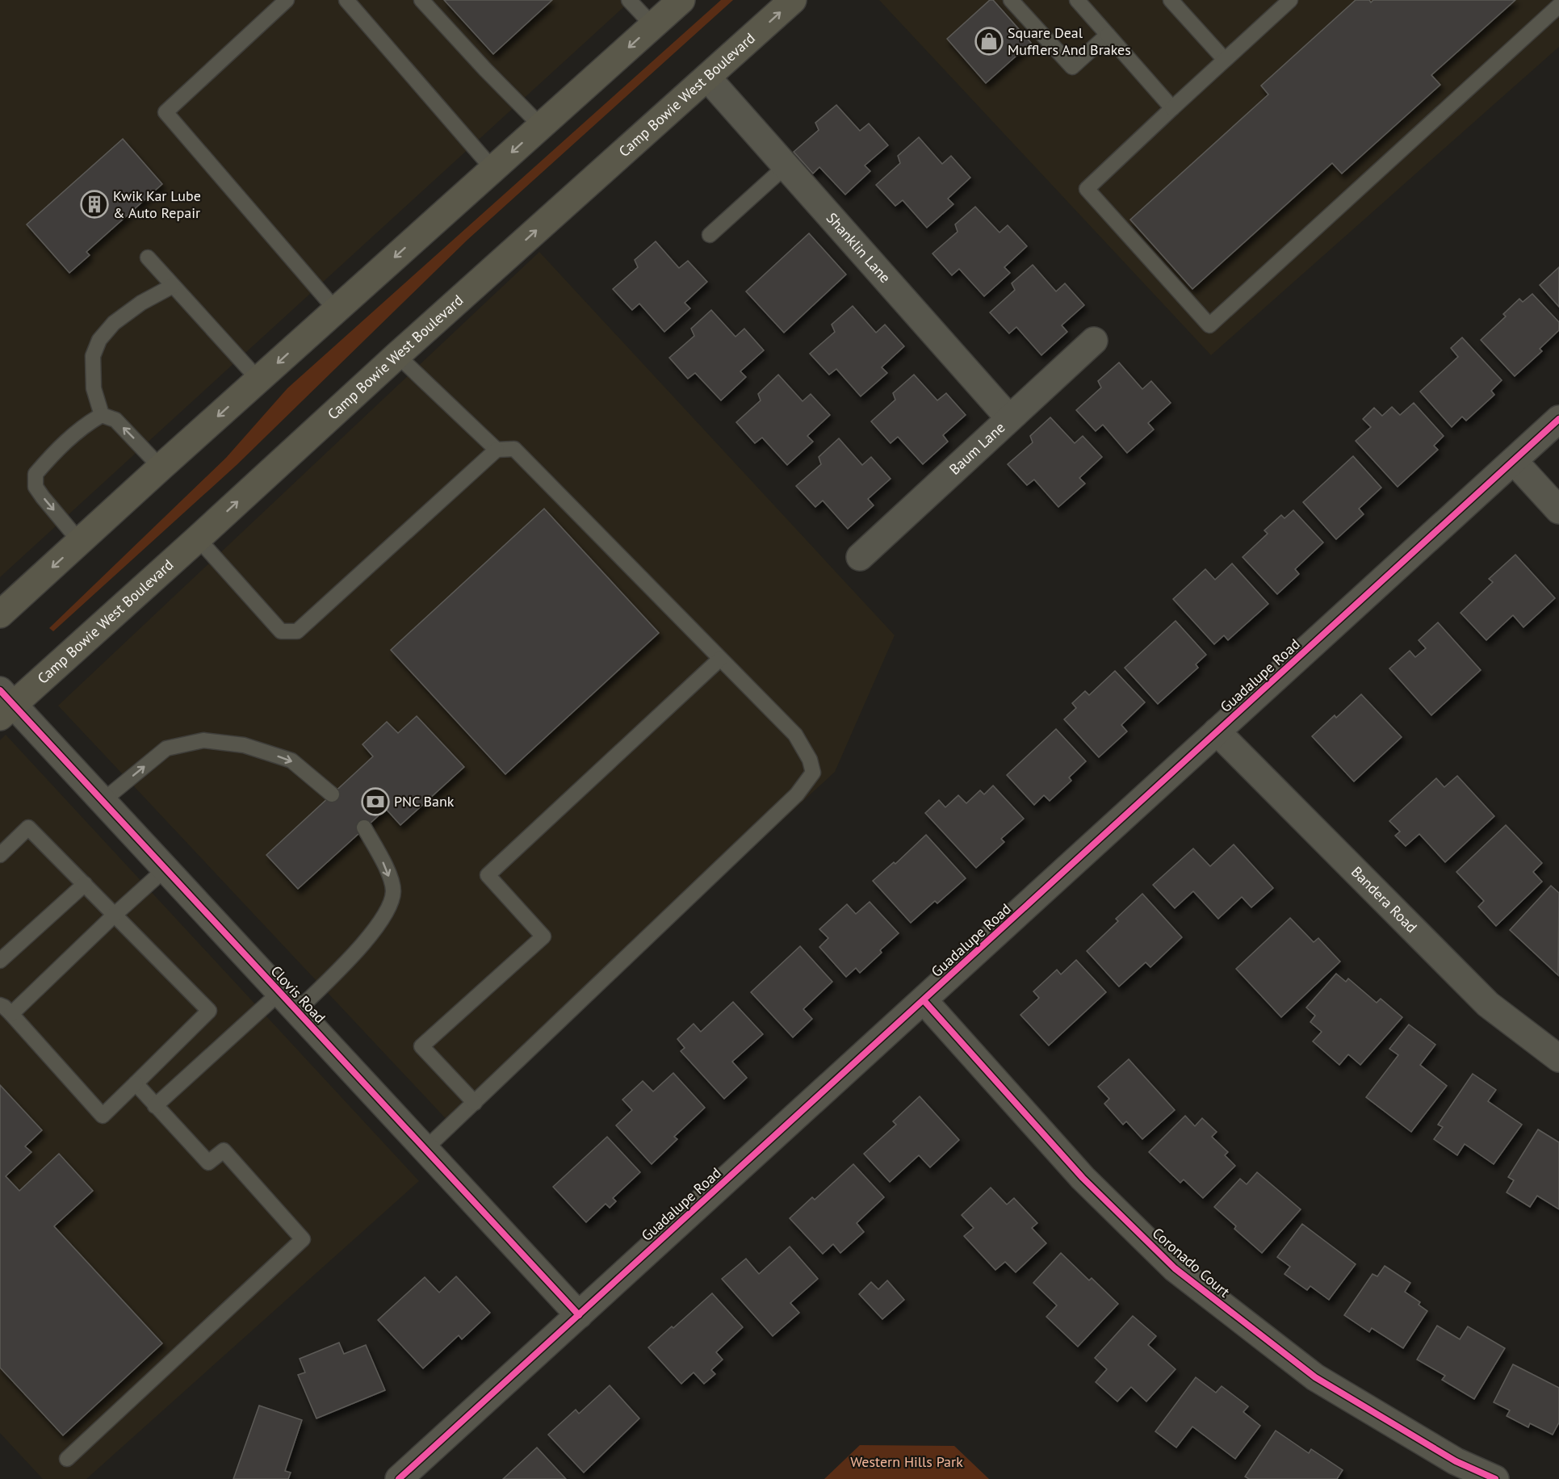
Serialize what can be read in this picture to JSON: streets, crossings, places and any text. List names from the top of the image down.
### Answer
{
  "streets": {
    "main road": ["Camp Bowie West Boulevard"],
    "street": [
      "Shanklin Lane",
      "Baum Lane",
      "Guadalupe Road",
      "Bandera Road",
      "Clovis Road",
      "Coronado Court"
    ]
  },
  "crossings": [
    ["Camp Bowie West Boulevard", "Shanklin Lane"],
    ["Camp Bowie West Boulevard", "Clovis Road"],
    ["Shanklin Lane", "Baum Lane"],
    ["Guadalupe Road", "Bandera Road"],
    ["Guadalupe Road", "Clovis Road"],
    ["Guadalupe Road", "Coronado Court"]
  ],
  "parks": ["Western Hills Park"],
  "places": {
    "shop": ["Square Deal Mufflers And Brakes"],
    "building": ["Kwik Kar Lube & Auto Repair"],
    "bank": ["PNC Bank"]
  }
}
